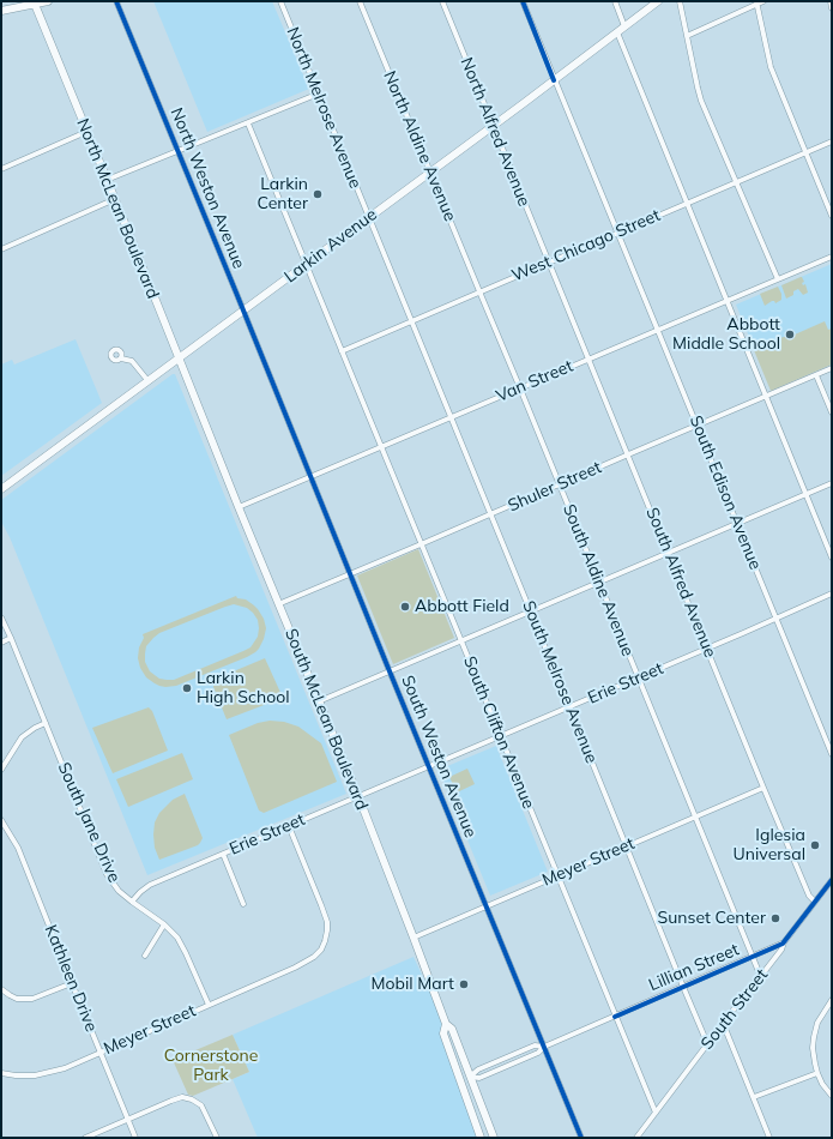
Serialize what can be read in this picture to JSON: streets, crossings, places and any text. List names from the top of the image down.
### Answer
{
  "streets": {
    "main road": ["North McLean Boulevard", "Larkin Avenue", "South McLean Boulevard"],
    "street": [
      "North Melrose Avenue",
      "North Alfred Avenue",
      "North Aldine Avenue",
      "North Weston Avenue",
      "West Chicago Street",
      "Van Street",
      "Shuler Street",
      "South Edison Avenue",
      "South Aldine Avenue",
      "South Alfred Avenue",
      "South Melrose Avenue",
      "Erie Street",
      "South Clifton Avenue",
      "South Weston Avenue",
      "South Jane Drive",
      "Meyer Street",
      "Lillian Street",
      "Kathleen Drive",
      "South Street"
    ]
  },
  "crossings": [
    ["North Melrose Avenue", "Larkin Avenue"],
    ["North Melrose Avenue", "West Chicago Street"],
    ["North Melrose Avenue", "South Melrose Avenue"],
    ["North Alfred Avenue", "Larkin Avenue"],
    ["North Alfred Avenue", "West Chicago Street"],
    ["North Alfred Avenue", "South Alfred Avenue"],
    ["North Aldine Avenue", "Larkin Avenue"],
    ["North Aldine Avenue", "West Chicago Street"],
    ["North Aldine Avenue", "South Aldine Avenue"],
    ["North Weston Avenue", "Larkin Avenue"],
    ["North Weston Avenue", "South Weston Avenue"],
    ["North McLean Boulevard", "Larkin Avenue"],
    ["North McLean Boulevard", "South McLean Boulevard"],
    ["Larkin Avenue", "South Edison Avenue"],
    ["Larkin Avenue", "South Clifton Avenue"],
    ["West Chicago Street", "South Edison Avenue"],
    ["West Chicago Street", "South Aldine Avenue"],
    ["West Chicago Street", "South Alfred Avenue"],
    ["West Chicago Street", "South Melrose Avenue"],
    ["West Chicago Street", "South Clifton Avenue"],
    ["Van Street", "South Edison Avenue"],
    ["Van Street", "South Aldine Avenue"],
    ["Van Street", "South Alfred Avenue"],
    ["Van Street", "South Melrose Avenue"],
    ["Van Street", "South McLean Boulevard"],
    ["Van Street", "South Clifton Avenue"],
    ["Van Street", "South Weston Avenue"],
    ["Shuler Street", "South Edison Avenue"],
    ["Shuler Street", "South Aldine Avenue"],
    ["Shuler Street", "South Alfred Avenue"],
    ["Shuler Street", "South Melrose Avenue"],
    ["Shuler Street", "South McLean Boulevard"],
    ["Shuler Street", "South Clifton Avenue"],
    ["Shuler Street", "South Weston Avenue"],
    ["South Edison Avenue", "Erie Street"],
    ["South Aldine Avenue", "Erie Street"],
    ["South Aldine Avenue", "Meyer Street"],
    ["South Aldine Avenue", "Lillian Street"],
    ["South Aldine Avenue", "South Street"],
    ["South Alfred Avenue", "Erie Street"],
    ["South Alfred Avenue", "Meyer Street"],
    ["South Alfred Avenue", "South Street"],
    ["South Melrose Avenue", "Erie Street"],
    ["South Melrose Avenue", "Meyer Street"],
    ["South Melrose Avenue", "Lillian Street"],
    ["South Melrose Avenue", "South Street"],
    ["Erie Street", "South McLean Boulevard"],
    ["Erie Street", "South Clifton Avenue"],
    ["Erie Street", "South Weston Avenue"],
    ["Erie Street", "South Jane Drive"],
    ["Erie Street", "Meyer Street"],
    ["South McLean Boulevard", "Meyer Street"],
    ["South McLean Boulevard", "Lillian Street"],
    ["South Clifton Avenue", "Meyer Street"],
    ["South Clifton Avenue", "Lillian Street"],
    ["South Clifton Avenue", "South Street"],
    ["South Weston Avenue", "Meyer Street"],
    ["South Weston Avenue", "Lillian Street"],
    ["South Jane Drive", "Meyer Street"],
    ["Meyer Street", "Kathleen Drive"],
    ["Lillian Street", "South Street"]
  ],
  "parks": ["Cornerstone Park"],
  "places": [
    "Larkin Center",
    "Abbott Middle School",
    "Abbott Field",
    "Larkin High School",
    "Iglesia Universal",
    "Sunset Center",
    "Mobil Mart"
  ]
}
